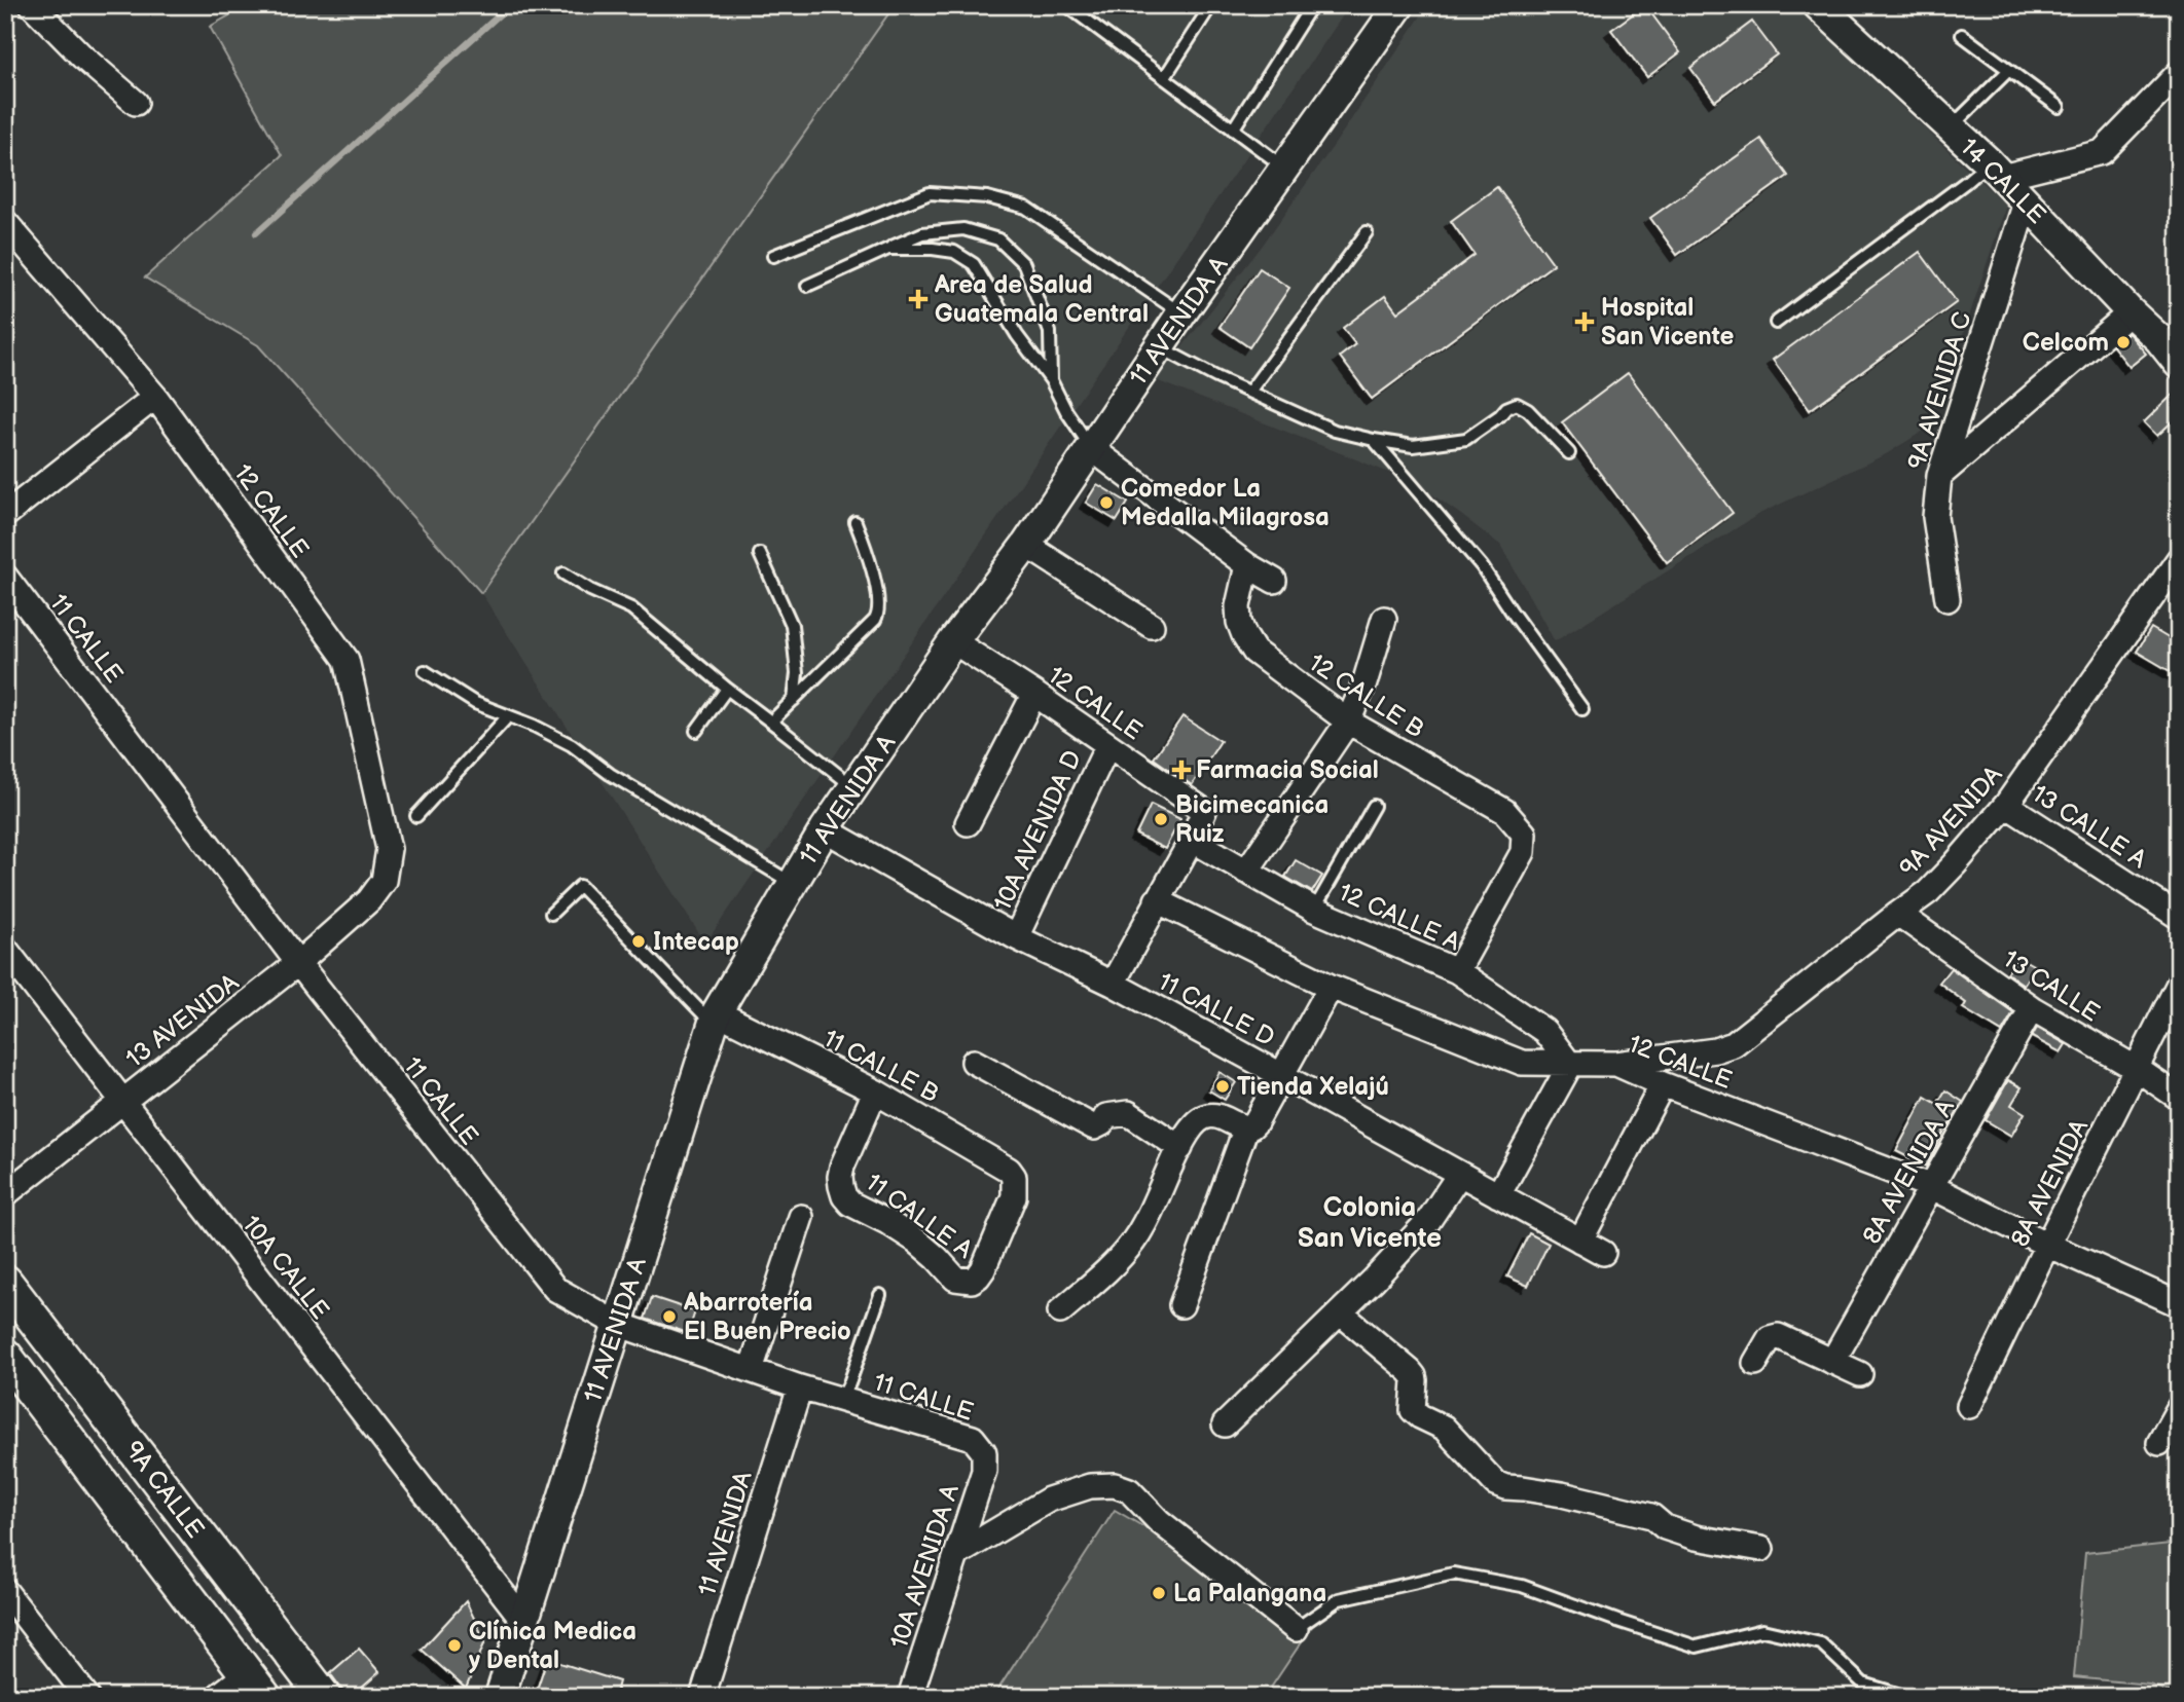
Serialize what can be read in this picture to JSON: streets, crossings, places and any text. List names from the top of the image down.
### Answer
{
  "streets": {
    "main road": ["9A CALLE"],
    "street": [
      "14 CALLE",
      "11 AVENIDA A",
      "9A AVENIDA C",
      "12 CALLE",
      "11 CALLE",
      "12 CALLE B",
      "9A AVENIDA",
      "13 CALLE A",
      "10A AVENIDA D",
      "12 CALLE A",
      "13 CALLE",
      "11 CALLE D",
      "13 AVENIDA",
      "11 CALLE B",
      "8A AVENIDA A",
      "8A AVENIDA",
      "11 CALLE A",
      "10A CALLE",
      "11 AVENIDA",
      "10A AVENIDA A"
    ]
  },
  "crossings": [
    ["14 CALLE", "9A AVENIDA C"],
    ["11 AVENIDA A", "12 CALLE"],
    ["11 AVENIDA A", "11 CALLE"],
    ["11 AVENIDA A", "11 CALLE D"],
    ["11 AVENIDA A", "11 CALLE B"],
    ["11 AVENIDA A", "10A CALLE"],
    ["12 CALLE", "9A AVENIDA"],
    ["12 CALLE", "10A AVENIDA D"],
    ["12 CALLE", "12 CALLE A"],
    ["12 CALLE", "13 AVENIDA"],
    ["12 CALLE", "8A AVENIDA A"],
    ["12 CALLE", "8A AVENIDA"],
    ["11 CALLE", "13 AVENIDA"],
    ["11 CALLE", "11 AVENIDA"],
    ["11 CALLE", "10A AVENIDA A"],
    ["12 CALLE B", "12 CALLE A"],
    ["9A AVENIDA", "13 CALLE A"],
    ["9A AVENIDA", "13 CALLE"],
    ["10A AVENIDA D", "11 CALLE D"],
    ["13 CALLE", "8A AVENIDA A"],
    ["13 CALLE", "8A AVENIDA"],
    ["13 AVENIDA", "10A CALLE"],
    ["11 CALLE B", "11 CALLE A"]
  ],
  "districts": ["Colonia San Vicente"],
  "places": {
    "health": ["Area de Salud Guatemala Central", "Hospital San Vicente", "Farmacia Social"],
    "other": [
      "Celcom",
      "Comedor La Medalla Milagrosa",
      "Bicimecanica Ruiz",
      "Intecap",
      "Tienda Xelajú",
      "Abarrotería El Buen Precio",
      "La Palangana",
      "Clínica Medica y Dental"
    ]
  }
}
